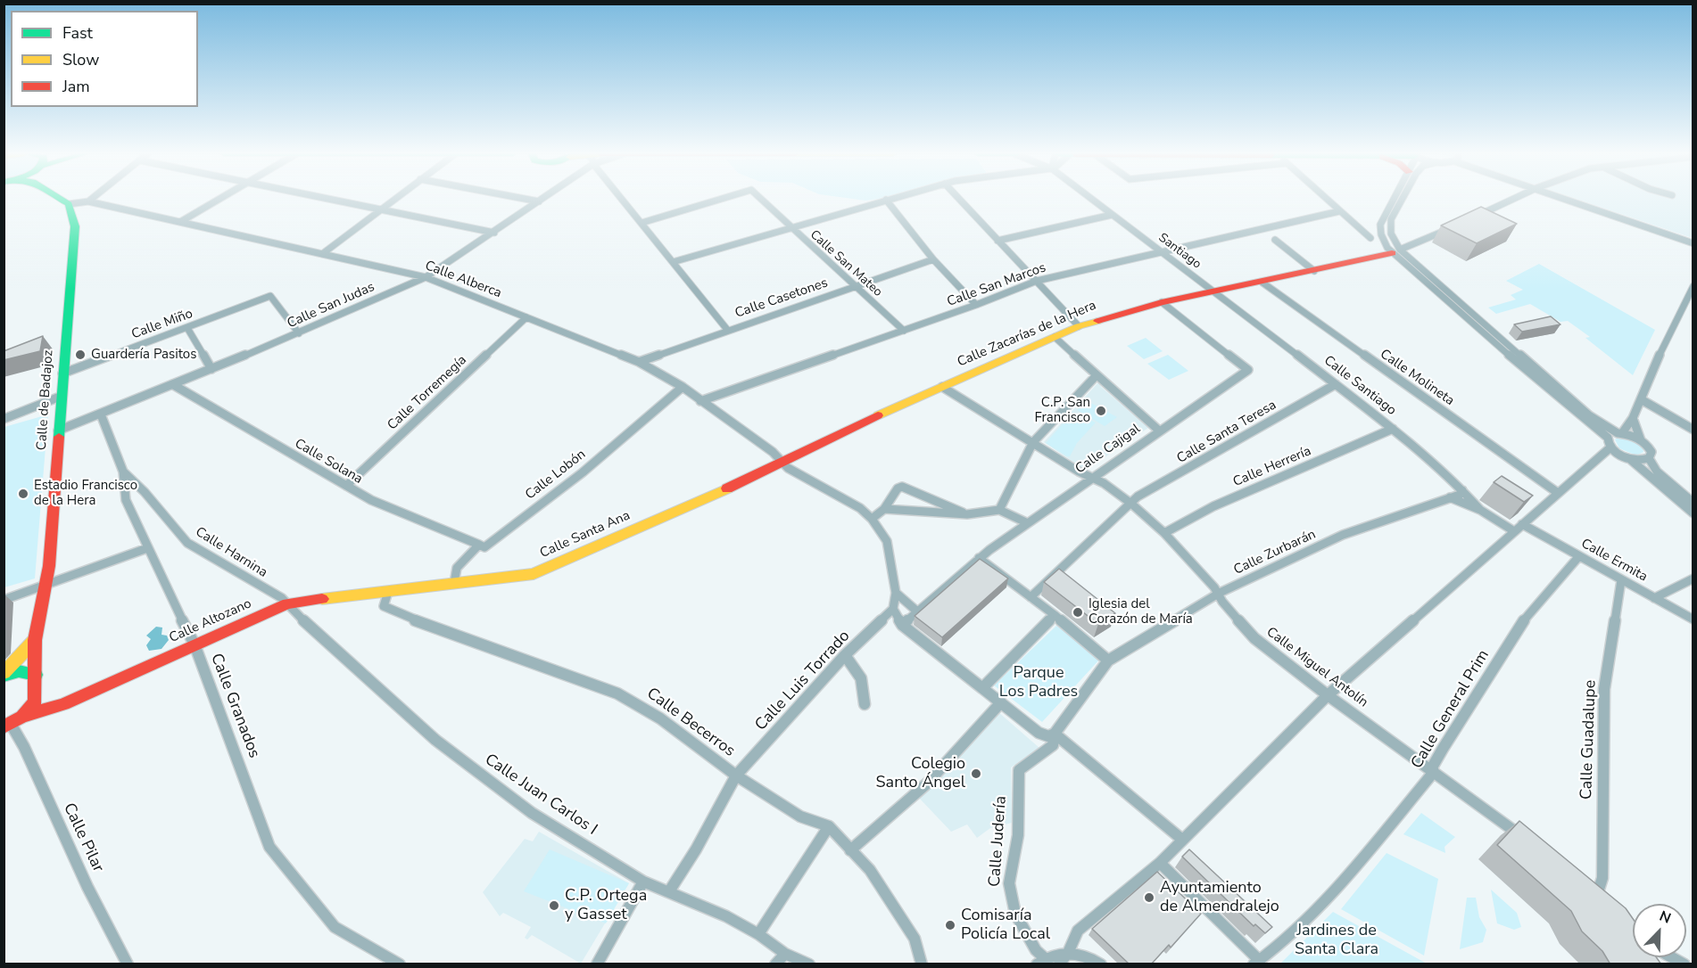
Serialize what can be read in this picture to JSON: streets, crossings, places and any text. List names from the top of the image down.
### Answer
{
  "streets": {
    "street": [
      "Santiago",
      "Calle San Mateo",
      "Calle Alberca",
      "Calle San Marcos",
      "Calle Casetones",
      "Calle San Judas",
      "Calle Miño",
      "Calle Zacarías de la Hera",
      "Calle Molineta",
      "Calle Santiago",
      "Calle Torremegía",
      "Calle de Badajoz",
      "Calle Santa Teresa",
      "Calle Cajigal",
      "Calle Solana",
      "Calle Herrería",
      "Calle Lobón",
      "Calle Santa Ana",
      "Calle Harnina",
      "Calle Zurbarán",
      "Calle Ermita",
      "Calle Altozano",
      "Calle Miguel Antolín",
      "Calle Luis Torrado",
      "Calle Granados",
      "Calle General Prim",
      "Calle Becerros",
      "Calle Guadalupe",
      "Calle Juan Carlos I",
      "Calle Pilar",
      "Calle Judería"
    ]
  },
  "crossings": [
    ["Santiago", "Calle San Marcos"],
    ["Santiago", "Calle Zacarías de la Hera"],
    ["Santiago", "Calle Santiago"],
    ["Calle San Mateo", "Calle San Marcos"],
    ["Calle San Mateo", "Calle Casetones"],
    ["Calle Alberca", "Calle San Marcos"],
    ["Calle Alberca", "Calle Casetones"],
    ["Calle Alberca", "Calle San Judas"],
    ["Calle Alberca", "Calle Zacarías de la Hera"],
    ["Calle Alberca", "Calle Torremegía"],
    ["Calle Alberca", "Calle de Badajoz"],
    ["Calle Alberca", "Calle Lobón"],
    ["Calle Alberca", "Calle Santa Ana"],
    ["Calle San Judas", "Calle Miño"],
    ["Calle San Judas", "Calle de Badajoz"],
    ["Calle San Judas", "Calle Solana"],
    ["Calle San Judas", "Calle Granados"],
    ["Calle Miño", "Calle de Badajoz"],
    ["Calle Zacarías de la Hera", "Calle Molineta"],
    ["Calle Zacarías de la Hera", "Calle Santiago"],
    ["Calle Zacarías de la Hera", "Calle Cajigal"],
    ["Calle Zacarías de la Hera", "Calle Santa Ana"],
    ["Calle Zacarías de la Hera", "Calle Miguel Antolín"],
    ["Calle Santiago", "Calle Santa Teresa"],
    ["Calle Santiago", "Calle Herrería"],
    ["Calle Santiago", "Calle Zurbarán"],
    ["Calle Santiago", "Calle Ermita"],
    ["Calle Torremegía", "Calle Solana"],
    ["Calle Santa Teresa", "Calle Miguel Antolín"],
    ["Calle Cajigal", "Calle Miguel Antolín"],
    ["Calle Solana", "Calle Lobón"],
    ["Calle Herrería", "Calle Miguel Antolín"],
    ["Calle Lobón", "Calle Santa Ana"],
    ["Calle Santa Ana", "Calle Altozano"],
    ["Calle Santa Ana", "Calle Becerros"],
    ["Calle Harnina", "Calle Altozano"],
    ["Calle Harnina", "Calle Granados"],
    ["Calle Harnina", "Calle Juan Carlos I"],
    ["Calle Zurbarán", "Calle Miguel Antolín"],
    ["Calle Ermita", "Calle General Prim"],
    ["Calle Ermita", "Calle Guadalupe"],
    ["Calle Altozano", "Calle Granados"],
    ["Calle Altozano", "Calle Becerros"],
    ["Calle Altozano", "Calle Juan Carlos I"],
    ["Calle Miguel Antolín", "Calle General Prim"],
    ["Calle Luis Torrado", "Calle Becerros"],
    ["Calle Luis Torrado", "Calle Juan Carlos I"]
  ],
  "parks": ["Parque Los Padres", "Jardines de Santa Clara"],
  "places": [
    "Guardería Pasitos",
    "C.P. San Francisco",
    "Estadio Francisco de la Hera",
    "Iglesia del Corazón de María",
    "Colegio Santo Ángel",
    "Ayuntamiento de Almendralejo",
    "C.P. Ortega y Gasset",
    "Comisaría Policía Local"
  ],
  "legend": ["Fast", "Slow", "Jam"],
  "north": "top right"
}
